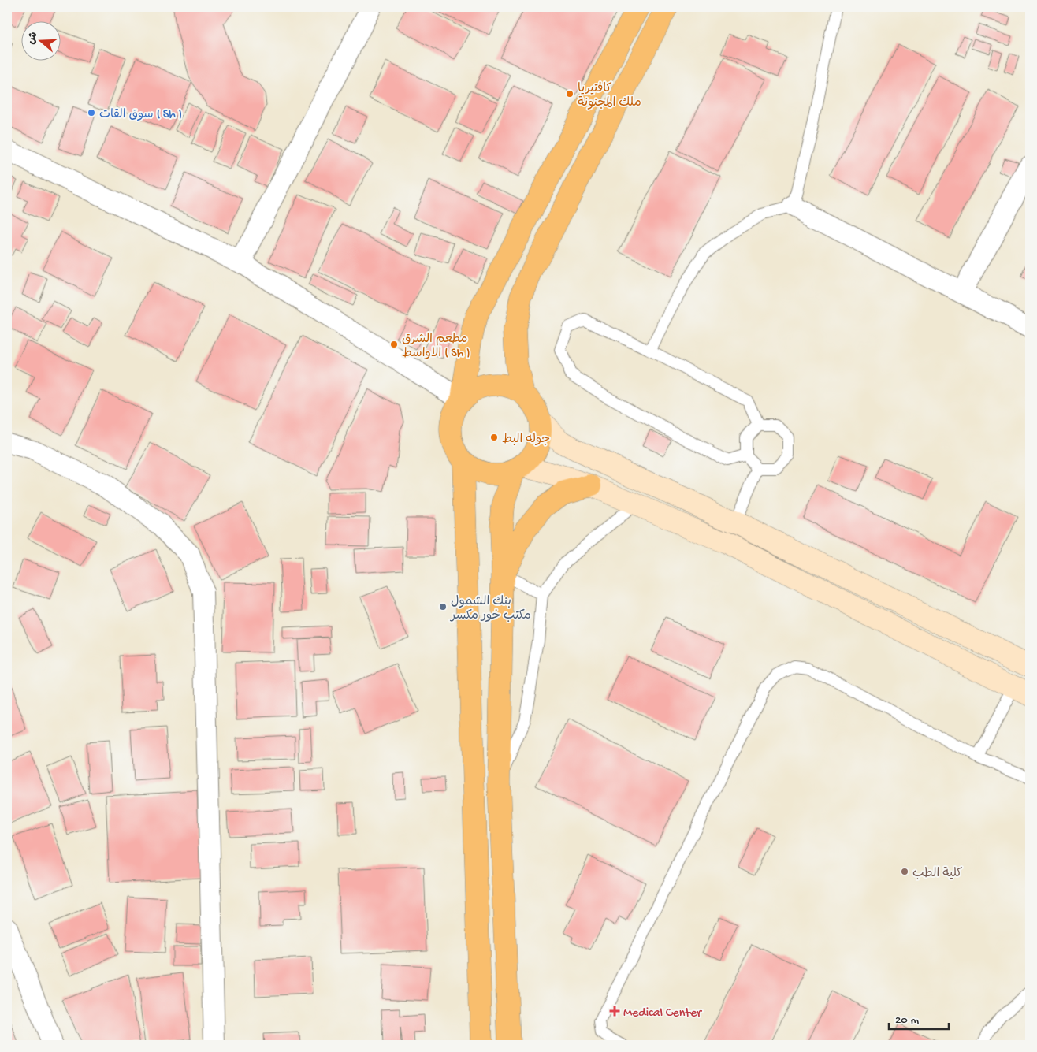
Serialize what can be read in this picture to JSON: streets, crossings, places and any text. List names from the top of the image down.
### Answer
{
  "places": {
    "other": [
      "كافتيريا ملك المجنونة",
      "سوق القات ( Sh )",
      "مطعم الشرق الاواسط ( Sh )",
      "جوله البط",
      "بنك الشمول مكتب خور مكسر",
      "كلية الطب"
    ],
    "health": ["Medical Center"]
  },
  "scale_bar": "20 m",
  "north": "left"
}
